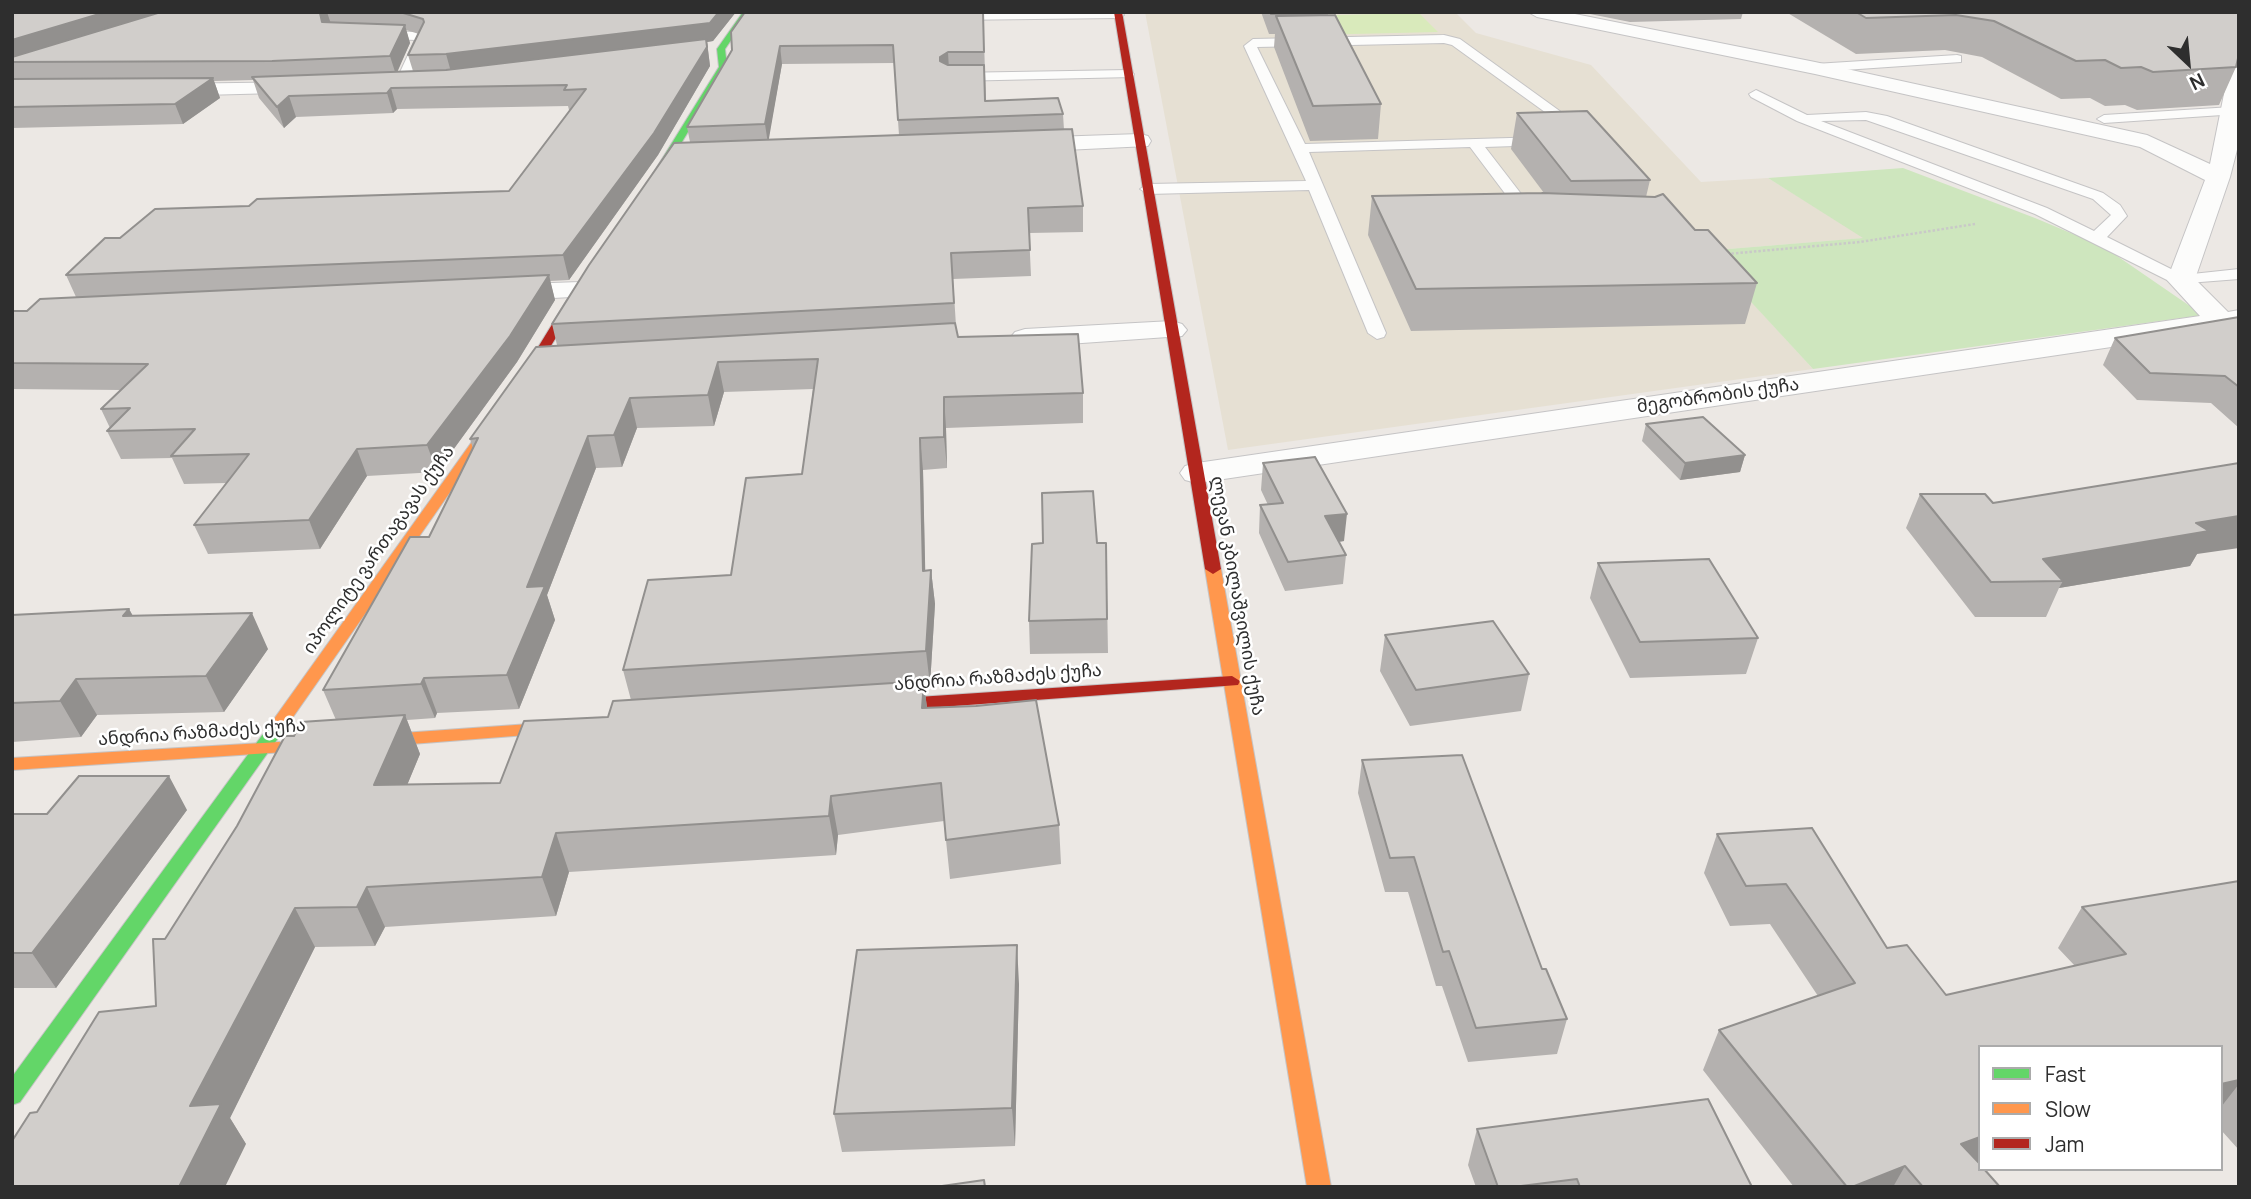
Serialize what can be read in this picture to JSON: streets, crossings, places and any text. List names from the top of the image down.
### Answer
{
  "streets": {
    "street": [
      "მეგობრობის ქუჩა",
      "იპოლიტე ვართაგავას ქუჩა",
      "ლევან კბილაშვილის ქუჩა",
      "ანდრია რაზმაძეს ქუჩა"
    ]
  },
  "crossings": [
    ["მეგობრობის ქუჩა", "ლევან კბილაშვილის ქუჩა"],
    ["იპოლიტე ვართაგავას ქუჩა", "ანდრია რაზმაძეს ქუჩა"],
    ["ლევან კბილაშვილის ქუჩა", "ანდრია რაზმაძეს ქუჩა"]
  ],
  "legend": ["Fast", "Slow", "Jam"],
  "north": "bottom right"
}
